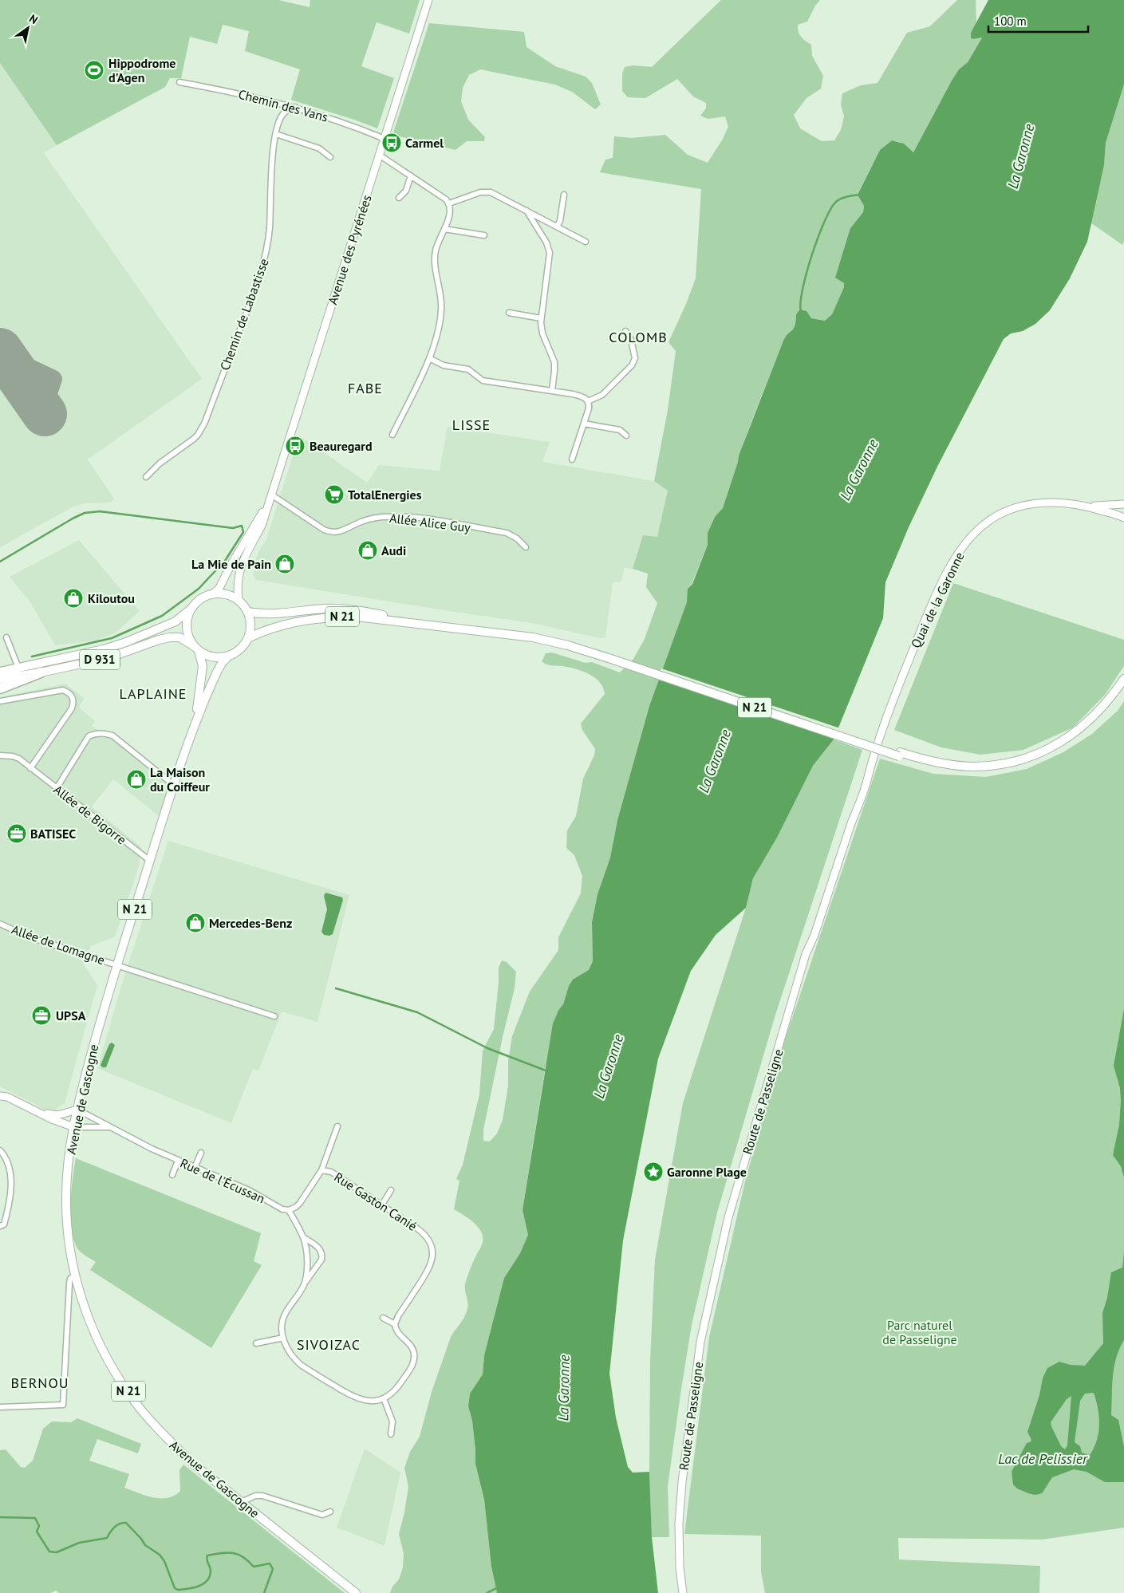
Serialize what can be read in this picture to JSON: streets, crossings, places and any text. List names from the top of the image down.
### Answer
{
  "streets": {
    "main road": ["N 21", "D 931", "Avenue de Gascogne"],
    "street": [
      "Chemin des Vans",
      "Avenue des Pyrénées",
      "Chemin de Labastisse",
      "Allée Alice Guy",
      "Quai de la Garonne",
      "Allée de Bigorre",
      "Allée de Lomagne",
      "Route de Passeligne",
      "Rue de l'Écussan",
      "Rue Gaston Canié"
    ]
  },
  "crossings": [
    ["Chemin des Vans", "Avenue des Pyrénées"],
    ["Chemin des Vans", "Chemin de Labastisse"],
    ["Avenue des Pyrénées", "Allée Alice Guy"],
    ["Avenue des Pyrénées", "N 21"],
    ["Avenue des Pyrénées", "D 931"],
    ["Avenue des Pyrénées", "Avenue de Gascogne"],
    ["Quai de la Garonne", "Route de Passeligne"],
    ["N 21", "D 931"],
    ["N 21", "Avenue de Gascogne"],
    ["D 931", "Avenue de Gascogne"],
    ["Allée de Bigorre", "Avenue de Gascogne"],
    ["Allée de Lomagne", "Avenue de Gascogne"],
    ["Avenue de Gascogne", "Rue de l'Écussan"]
  ],
  "districts": [
    "COLOMB",
    "FABE",
    "LISSE",
    "LAPLAINE",
    "SIVOIZAC",
    "BERNOU"
  ],
  "water": ["La Garonne", "Lac de Pelissier"],
  "parks": ["Parc naturel de Passeligne"],
  "places": {
    "sports": ["Hippodrome d'Agen"],
    "bus stop": ["Carmel", "Beauregard"],
    "supermarket": ["TotalEnergies"],
    "shop": [
      "Audi",
      "La Mie de Pain",
      "Kiloutou",
      "La Maison du Coiffeur",
      "Mercedes-Benz"
    ],
    "office": ["BATISEC", "UPSA"],
    "place": ["Garonne Plage"]
  },
  "scale_bar": "100 m",
  "north": "top right"
}
